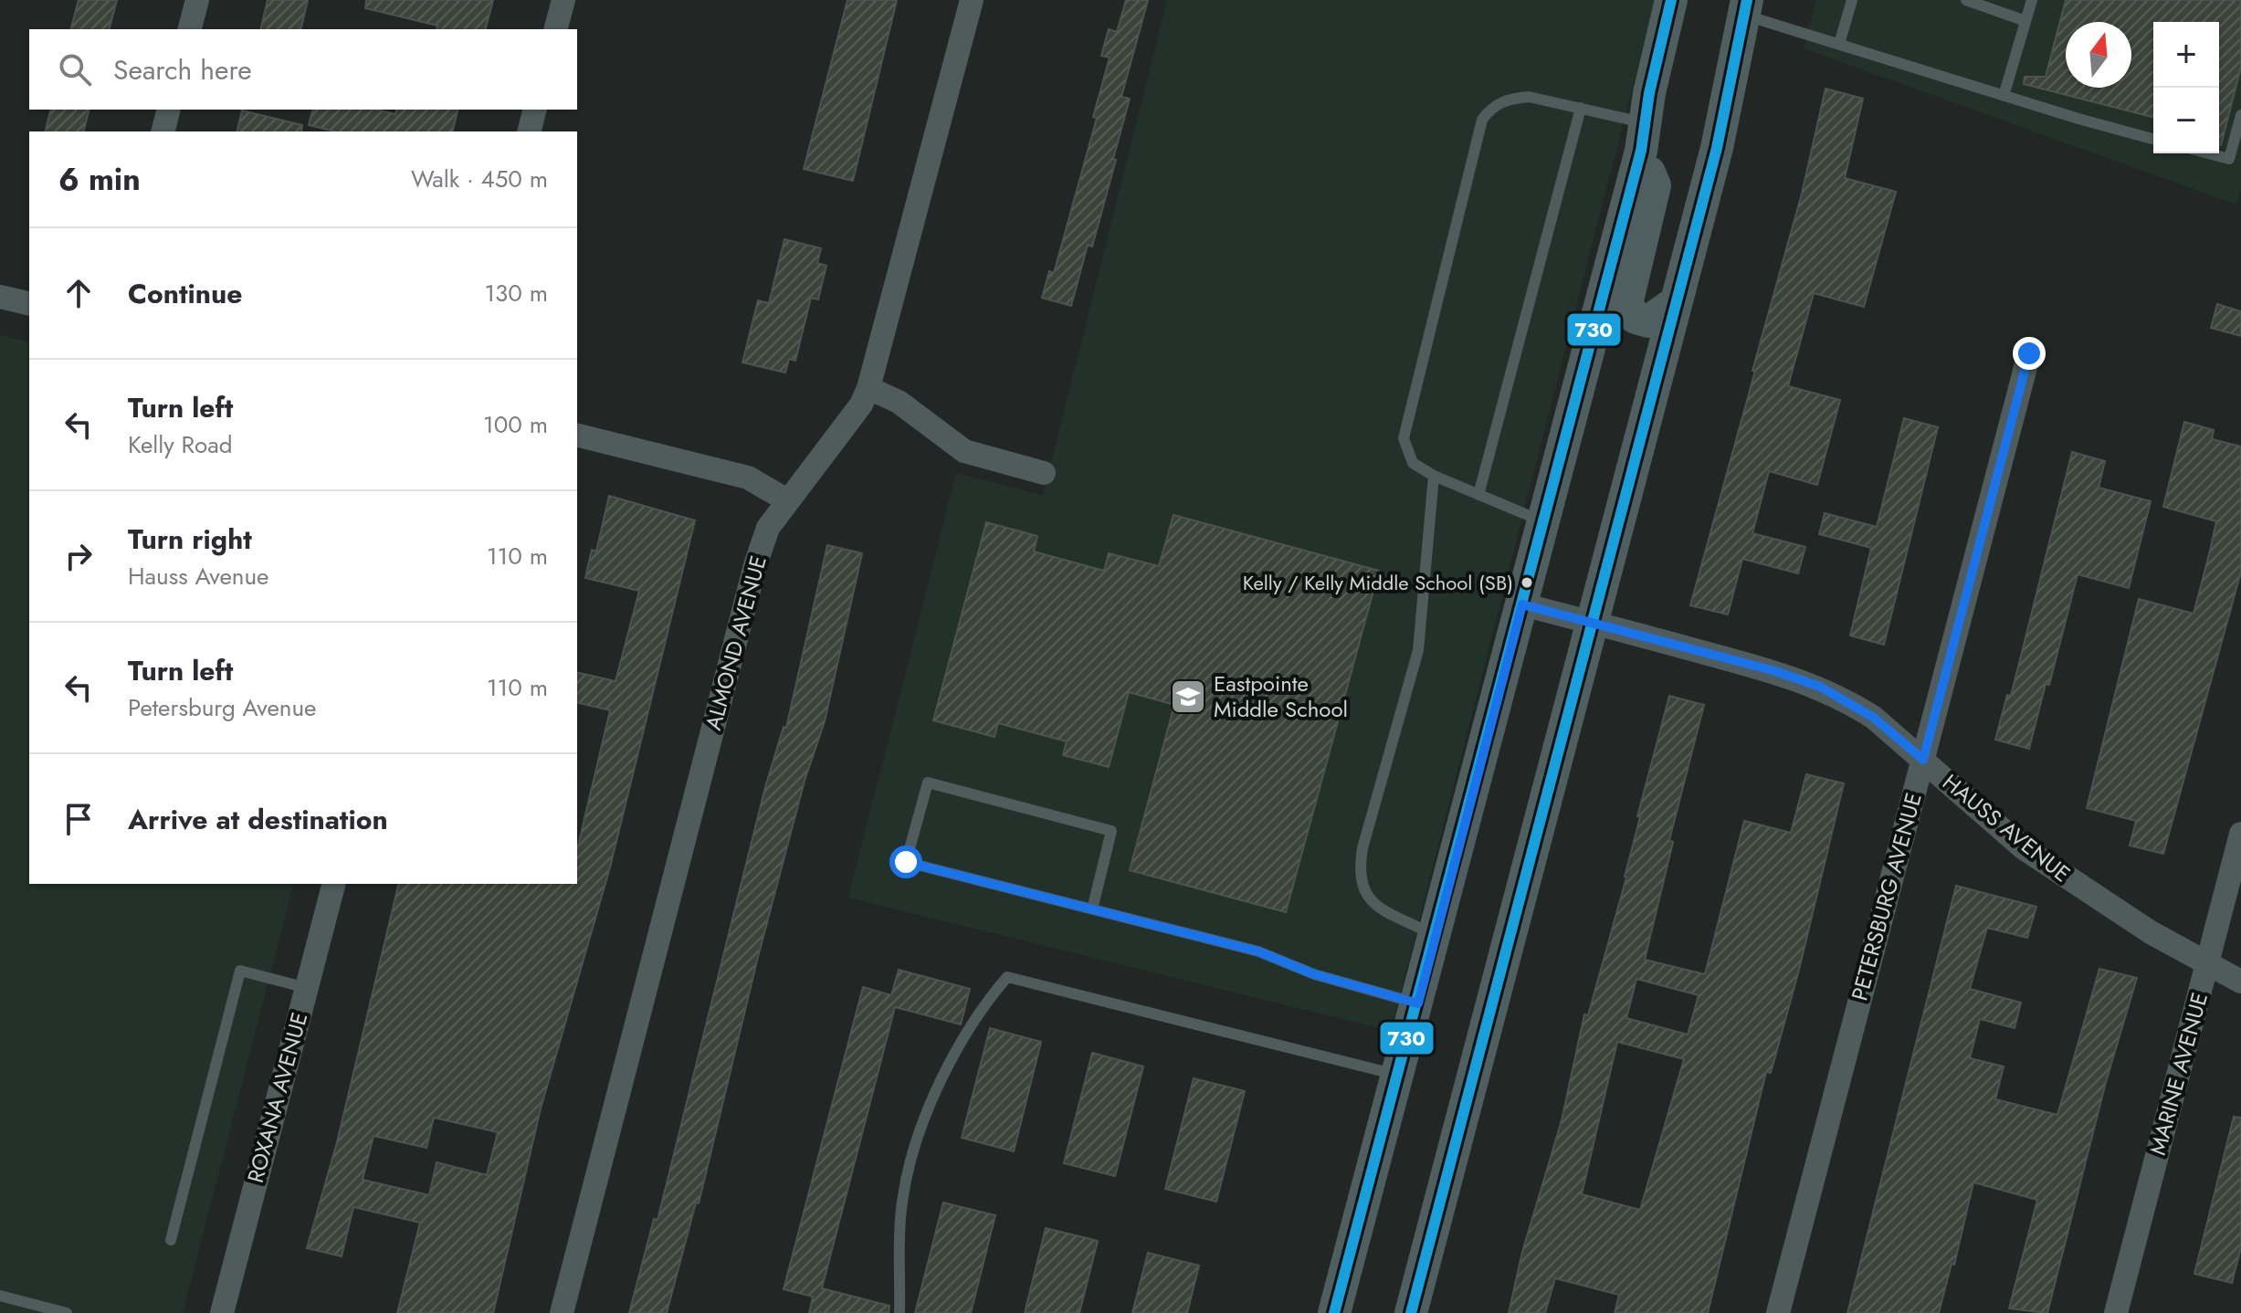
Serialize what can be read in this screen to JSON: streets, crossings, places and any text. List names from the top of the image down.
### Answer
{
  "streets": {
    "street": [
      "ALMOND AVENUE",
      "HAUSS AVENUE",
      "PETERSBURG AVENUE",
      "MARINE AVENUE",
      "ROXANA AVENUE"
    ]
  },
  "crossings": [
    ["HAUSS AVENUE", "PETERSBURG AVENUE"],
    ["HAUSS AVENUE", "MARINE AVENUE"]
  ],
  "places": {
    "other": ["Kelly / Kelly Middle School (SB)"],
    "school or university": ["Eastpointe Middle School"]
  },
  "lines": ["transit line 730"],
  "north": "top",
  "page": {
    "map_buttons": ["+", "−"],
    "search": "Search here",
    "heading": ["6 min", "Walk · 450 m"],
    "list": [
      ["Continue", "130 m"],
      ["Turn left", "Kelly Road", "100 m"],
      ["Turn right", "Hauss Avenue", "110 m"],
      ["Turn left", "Petersburg Avenue", "110 m"],
      "Arrive at destination"
    ]
  }
}
